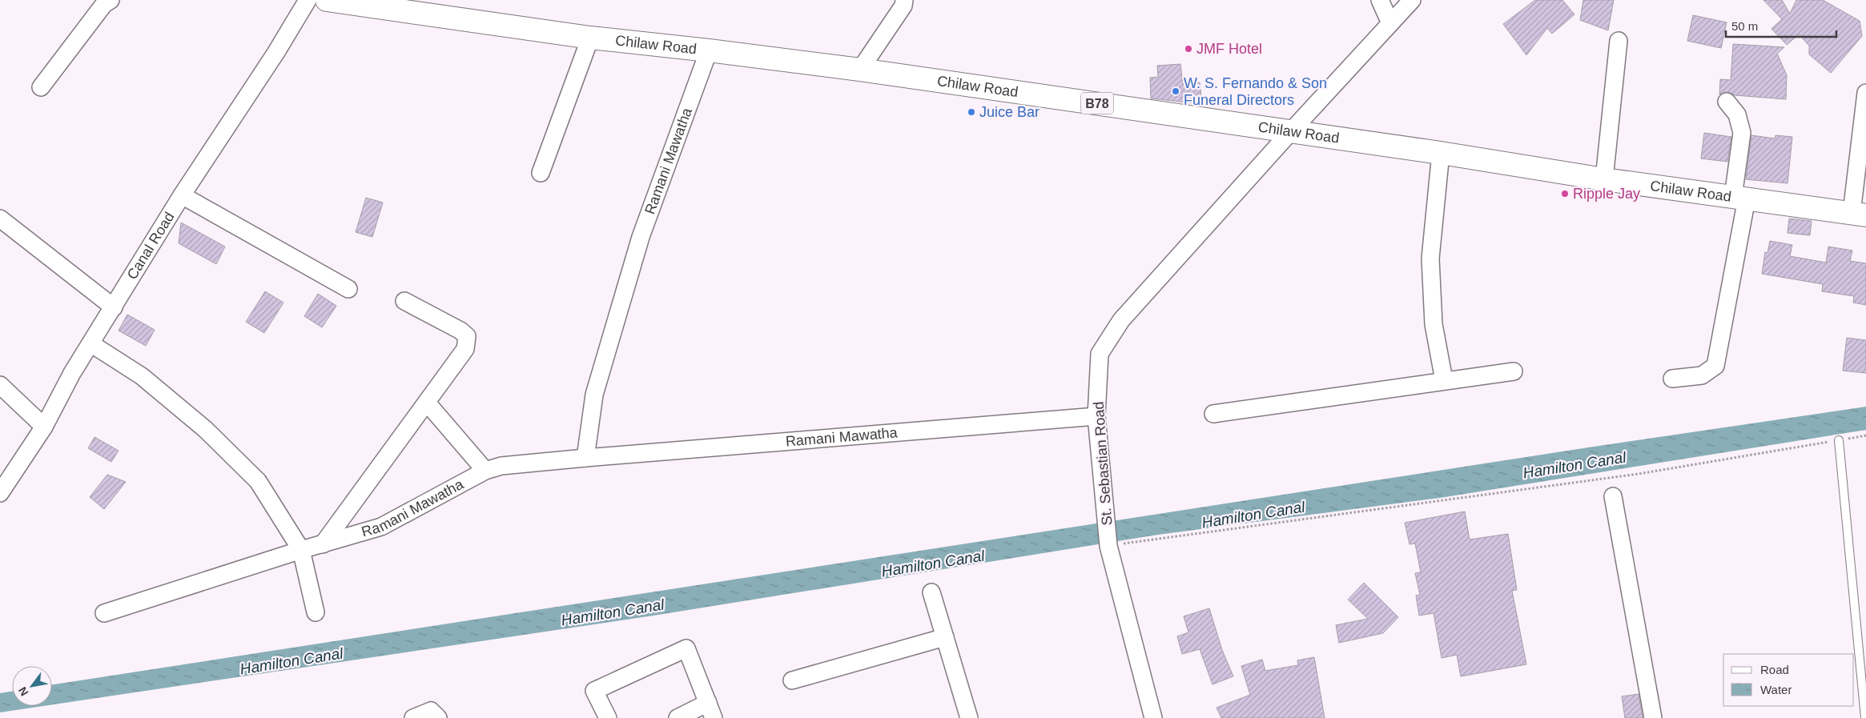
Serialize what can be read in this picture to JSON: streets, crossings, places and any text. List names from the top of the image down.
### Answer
{
  "streets": {
    "main road": ["Chilaw Road", "B78"],
    "street": ["Ramani Mawatha", "Canal Road", "St. Sebastian Road"]
  },
  "crossings": [
    ["Chilaw Road", "Ramani Mawatha"],
    ["Chilaw Road", "St. Sebastian Road"],
    ["Ramani Mawatha", "St. Sebastian Road"]
  ],
  "water": ["Hamilton Canal"],
  "places": [
    "JMF Hotel",
    "W. S. Fernando & Son Funeral Directors",
    "Juice Bar",
    "Ripple Jay"
  ],
  "legend": ["Road", "Water"],
  "scale_bar": "50 m",
  "north": "bottom left"
}
